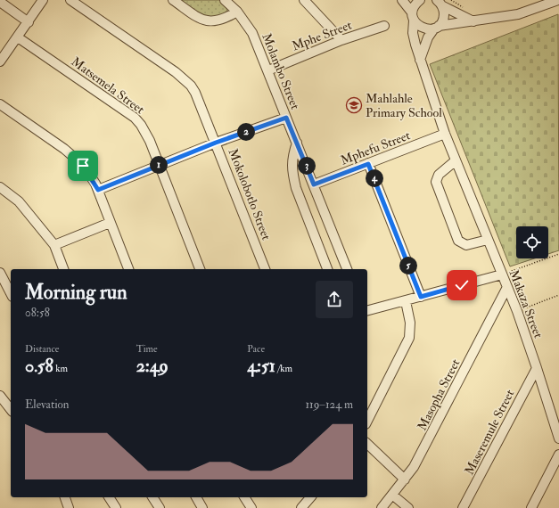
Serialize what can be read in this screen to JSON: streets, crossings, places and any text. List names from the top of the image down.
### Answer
{
  "streets": {
    "street": [
      "Mphe Street",
      "Molambo Street",
      "Matsemela Street",
      "Mphefu Street",
      "Mokolobotlo Street",
      "Makaza Street",
      "Masopha Street",
      "Maseremule Street"
    ]
  },
  "crossings": [
    ["Mphe Street", "Molambo Street"],
    ["Molambo Street", "Mphefu Street"],
    ["Mphefu Street", "Makaza Street"],
    ["Makaza Street", "Masopha Street"],
    ["Makaza Street", "Maseremule Street"]
  ],
  "places": {
    "school or university": ["Mahlahle Primary School"]
  },
  "page": {
    "pins": [
      "2",
      "1",
      "3",
      "4",
      "5"
    ],
    "heading": ["Morning run", "08:58"],
    "stats": [
      ["Distance", "0.58 km"],
      ["Time", "2:49"],
      ["Pace", "4:51 /km"]
    ],
    "chart": ["Elevation", "119–124 m"]
  }
}
